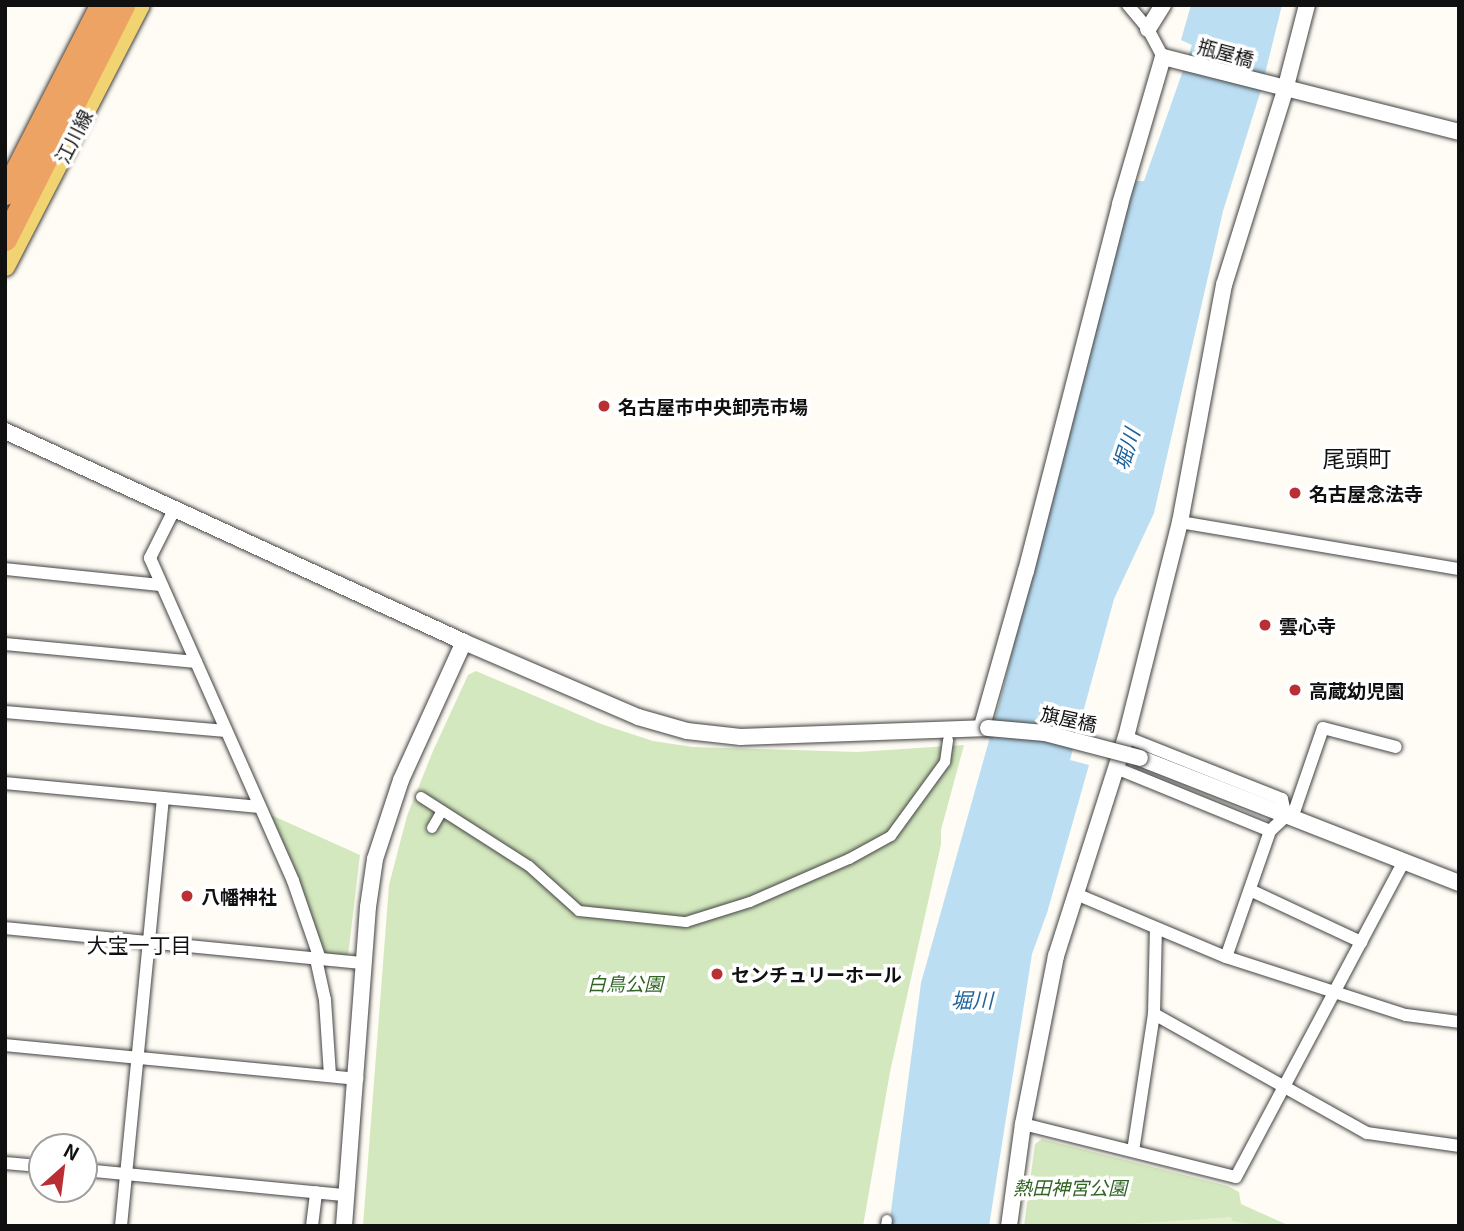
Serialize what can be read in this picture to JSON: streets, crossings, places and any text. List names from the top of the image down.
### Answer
{
  "streets": {
    "main road": ["江川線"],
    "street": ["瓶屋橋", "旗屋橋"]
  },
  "districts": ["尾頭町", "大宝一丁目"],
  "water": ["堀川"],
  "parks": ["白鳥公園", "熱田神宮公園"],
  "places": [
    "名古屋市中央卸売市場",
    "名古屋念法寺",
    "雲心寺",
    "高蔵幼児園",
    "八幡神社",
    "センチュリーホール"
  ],
  "north": "top right"
}
